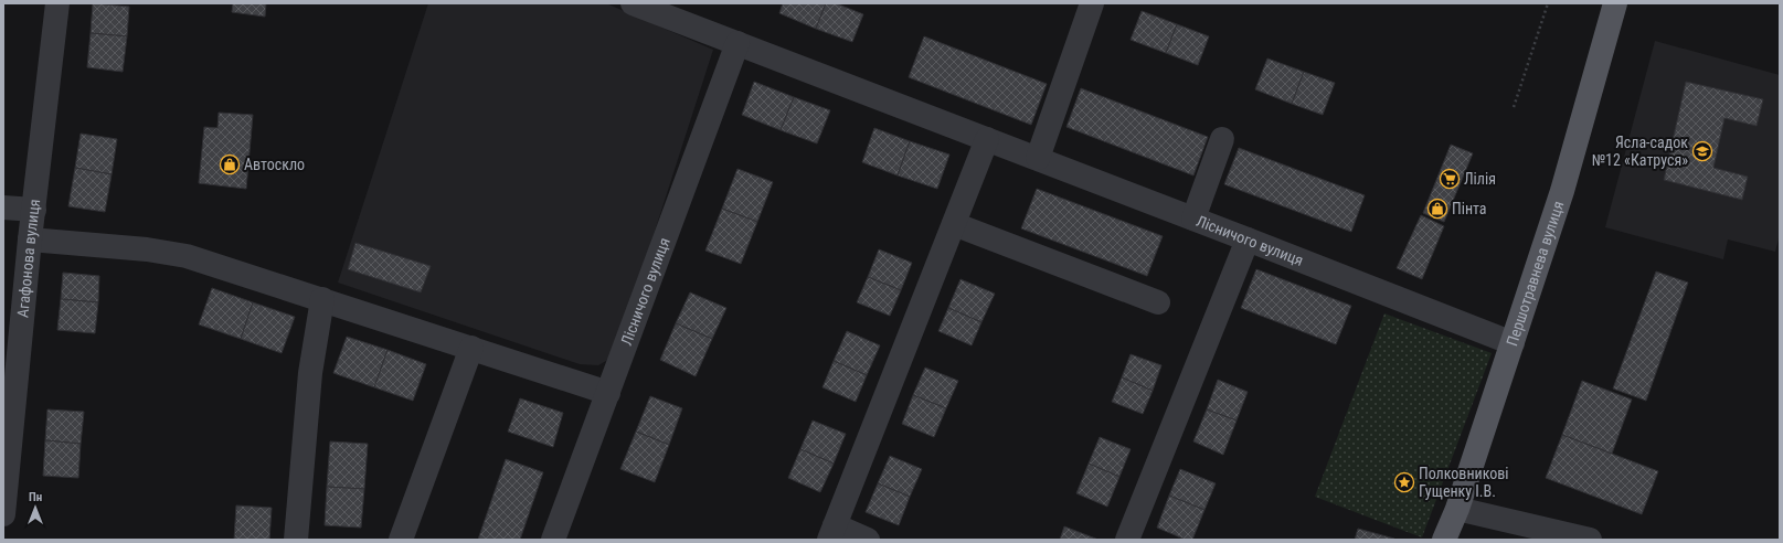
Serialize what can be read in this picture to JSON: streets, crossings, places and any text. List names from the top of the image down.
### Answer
{
  "streets": {
    "main road": ["Першотравнева вулиця"],
    "street": ["Лісничого вулиця", "Агафонова вулиця"]
  },
  "crossings": [
    ["Лісничого вулиця", "Першотравнева вулиця"]
  ],
  "places": {
    "school or university": ["Ясла-садок №12 «Катруся»"],
    "shop": ["Автоскло", "Пінта"],
    "supermarket": ["Лілія"],
    "place": ["Полковникові Гущенку І.В."]
  },
  "north": "top"
}
